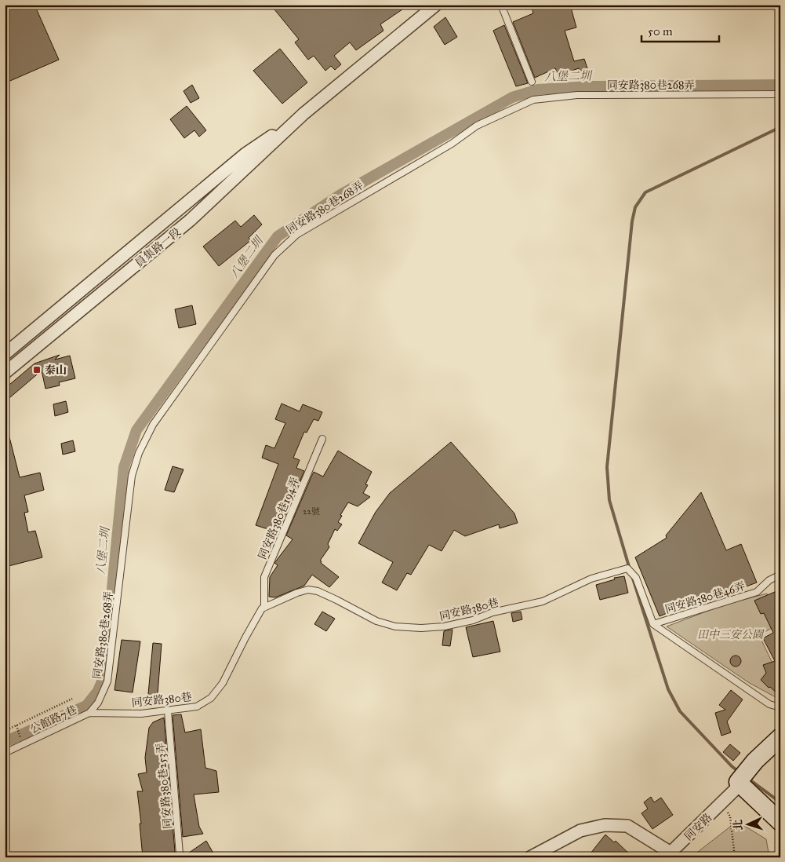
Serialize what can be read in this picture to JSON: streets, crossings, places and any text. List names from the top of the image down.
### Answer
{
  "streets": {
    "street": ["員集路一段", "同安路"],
    "lane": [
      "同安路380巷268弄",
      "同安路380巷194弄",
      "同安路380巷46弄",
      "同安路380巷",
      "公館路7巷",
      "同安路380巷253弄"
    ]
  },
  "crossings": [
    ["同安路380巷268弄", "同安路380巷"],
    ["同安路380巷268弄", "公館路7巷"],
    ["同安路380巷194弄", "同安路380巷"],
    ["同安路380巷46弄", "同安路380巷"],
    ["同安路380巷", "公館路7巷"],
    ["同安路380巷", "同安路380巷253弄"]
  ],
  "water": ["八堡二圳"],
  "parks": ["田中三安公園"],
  "places": {
    "transit": ["泰山"]
  },
  "house_numbers": ["22號"],
  "scale_bar": "50 m",
  "north": "left"
}
